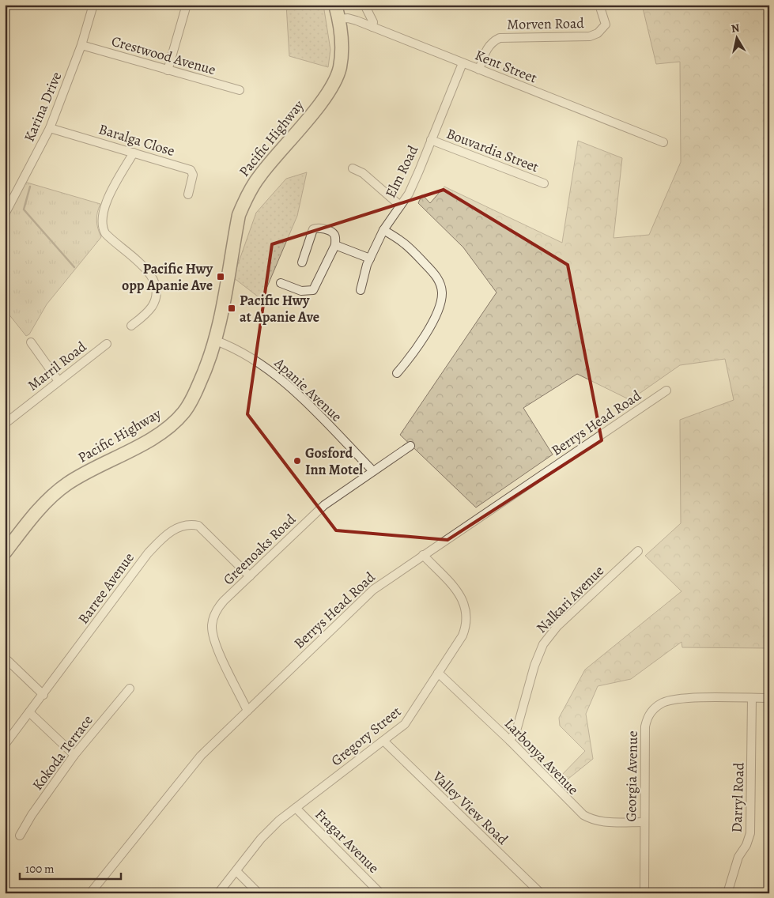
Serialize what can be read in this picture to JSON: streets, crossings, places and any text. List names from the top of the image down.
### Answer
{
  "streets": {
    "main road": ["Pacific Highway"],
    "street": [
      "Morven Road",
      "Crestwood Avenue",
      "Kent Street",
      "Karina Drive",
      "Baralga Close",
      "Bouvardia Street",
      "Elm Road",
      "Marril Road",
      "Apanie Avenue",
      "Berrys Head Road",
      "Greenoaks Road",
      "Barree Avenue",
      "Nalkari Avenue",
      "Gregory Street",
      "Kokoda Terrace",
      "Larbonya Avenue",
      "Georgia Avenue",
      "Darryl Road",
      "Valley View Road",
      "Fragar Avenue"
    ]
  },
  "crossings": [
    ["Morven Road", "Kent Street"],
    ["Crestwood Avenue", "Karina Drive"],
    ["Kent Street", "Pacific Highway"],
    ["Kent Street", "Elm Road"],
    ["Karina Drive", "Baralga Close"],
    ["Pacific Highway", "Apanie Avenue"],
    ["Bouvardia Street", "Elm Road"],
    ["Apanie Avenue", "Greenoaks Road"],
    ["Berrys Head Road", "Greenoaks Road"],
    ["Berrys Head Road", "Gregory Street"],
    ["Greenoaks Road", "Barree Avenue"],
    ["Nalkari Avenue", "Larbonya Avenue"],
    ["Gregory Street", "Larbonya Avenue"],
    ["Gregory Street", "Valley View Road"],
    ["Gregory Street", "Fragar Avenue"],
    ["Larbonya Avenue", "Georgia Avenue"],
    ["Georgia Avenue", "Darryl Road"]
  ],
  "places": {
    "transit": ["Pacific Hwy opp Apanie Ave", "Pacific Hwy at Apanie Ave"],
    "other": ["Gosford Inn Motel"]
  },
  "scale_bar": "100 m",
  "north": "top"
}
